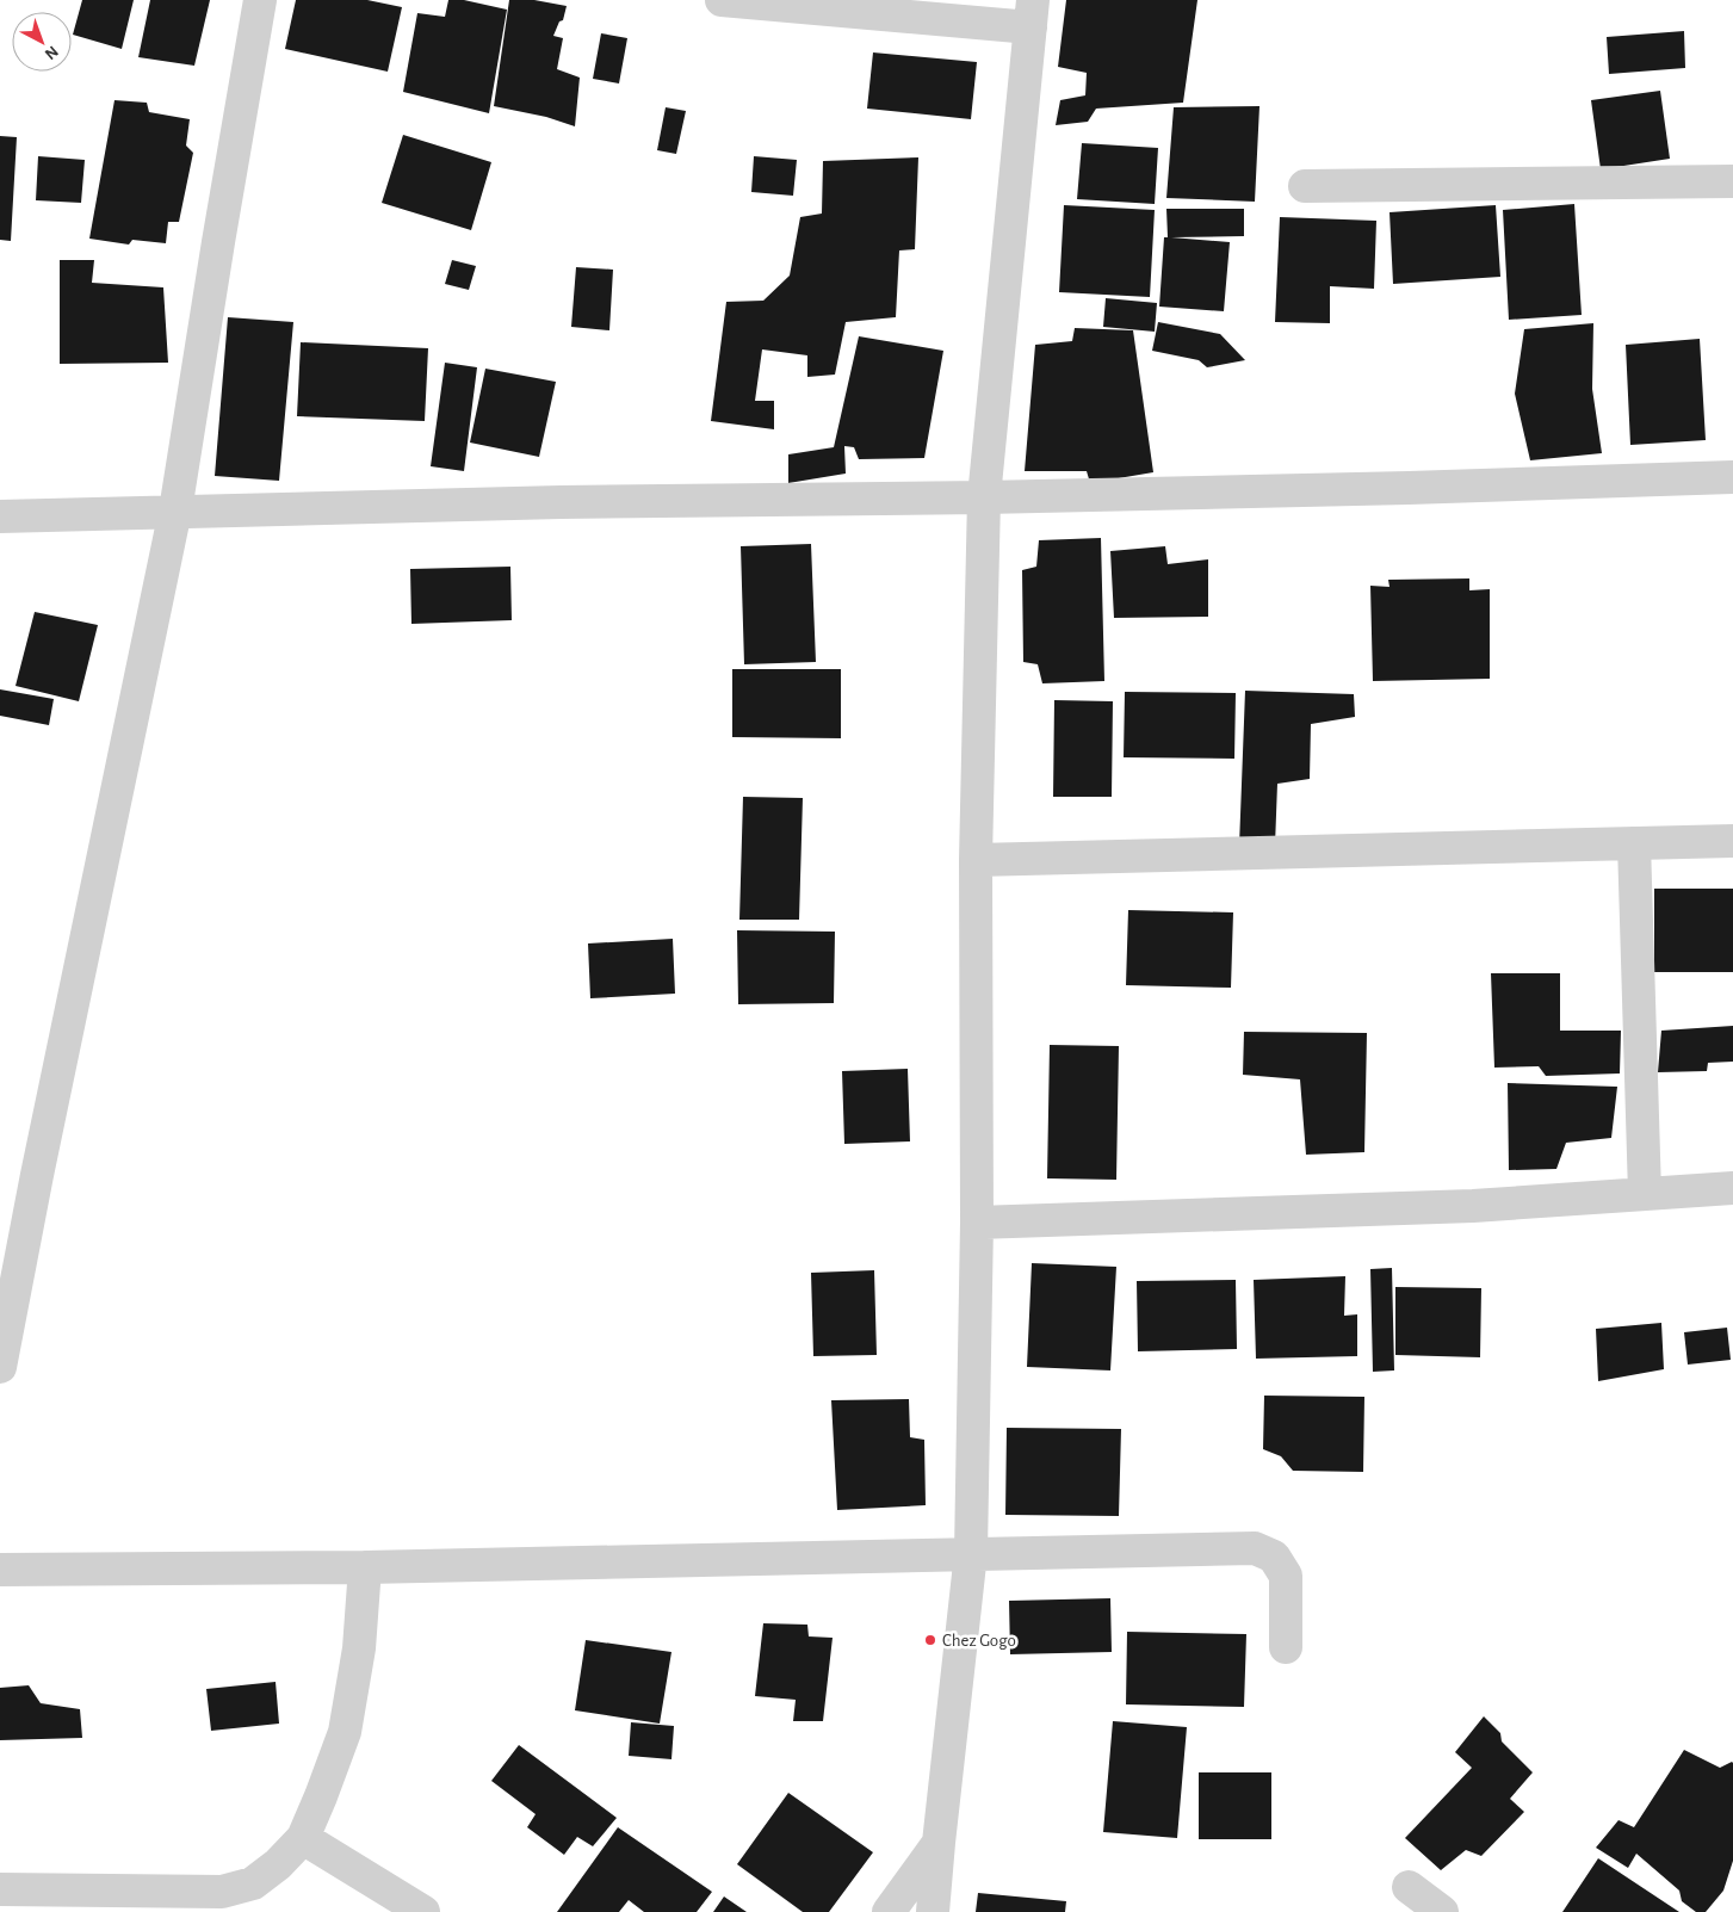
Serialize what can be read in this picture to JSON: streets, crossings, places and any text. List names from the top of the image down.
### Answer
{
  "places": ["Chez Gogo"],
  "north": "bottom right"
}
